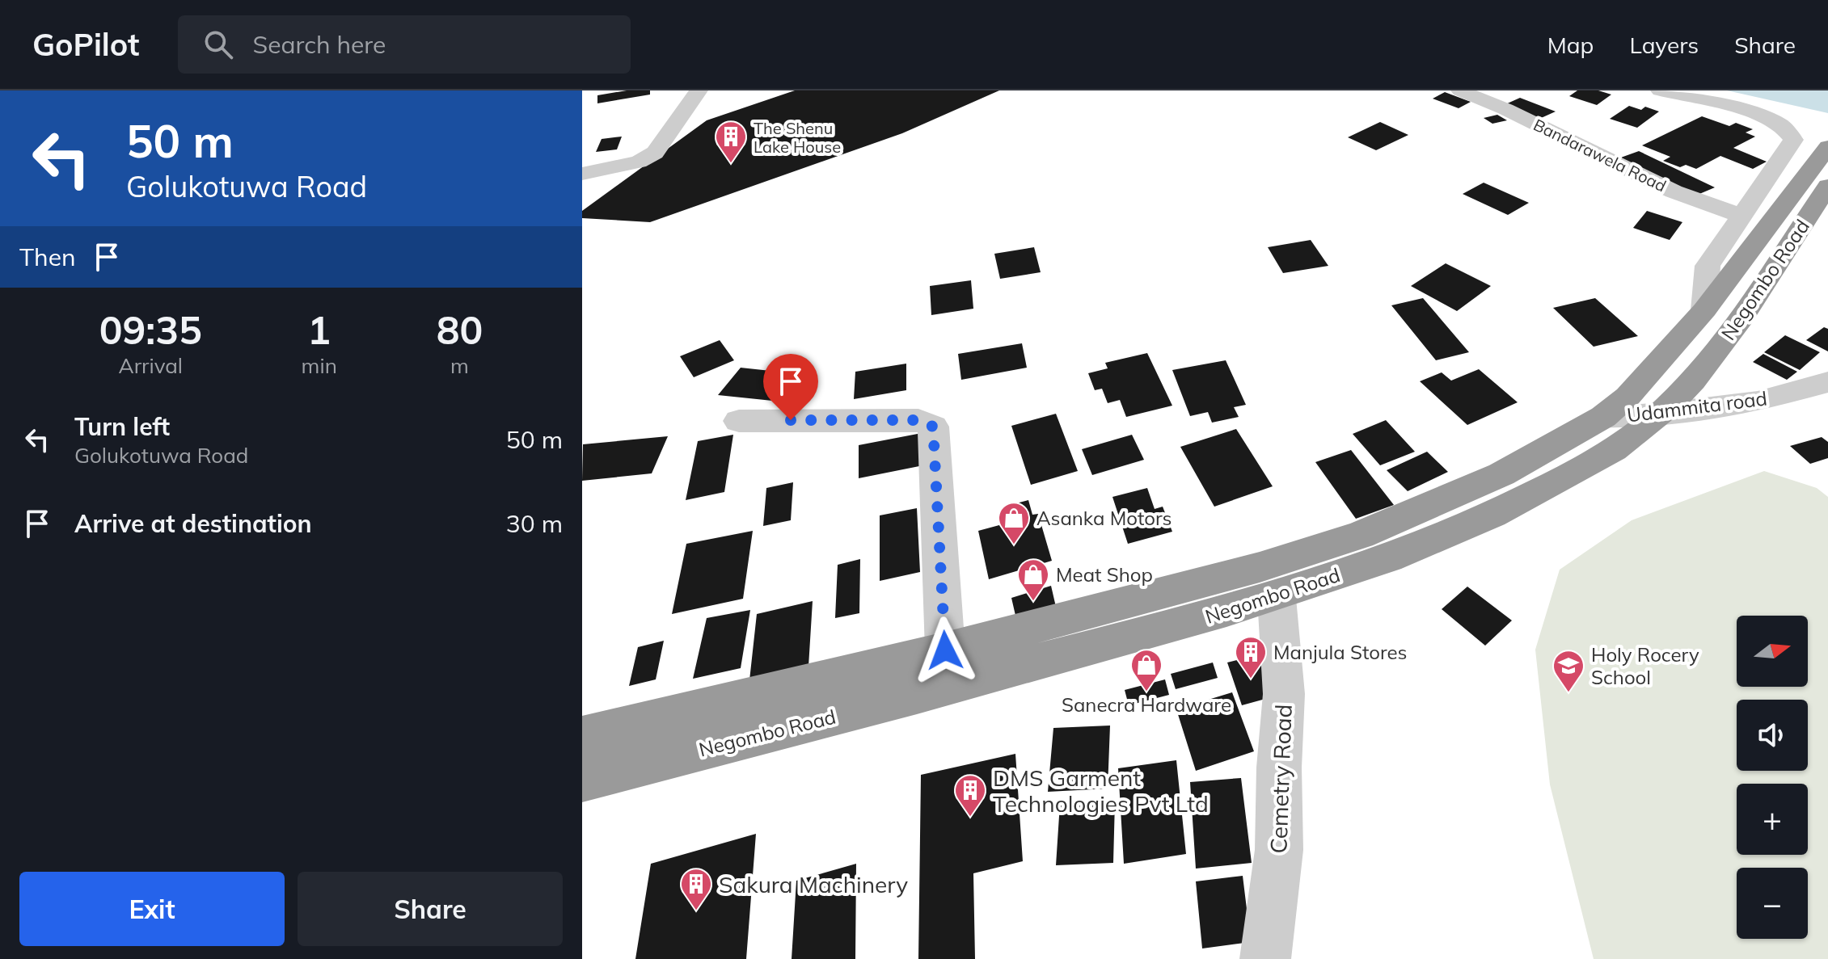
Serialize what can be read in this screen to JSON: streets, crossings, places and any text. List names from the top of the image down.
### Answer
{
  "streets": {
    "highway": ["Negombo Road"],
    "street": ["Bandarawela Road", "Udammita road", "Cemetry Road"]
  },
  "crossings": [
    ["Negombo Road", "Udammita road"],
    ["Negombo Road", "Cemetry Road"]
  ],
  "places": {
    "building": [
      "The Shenu Lake House",
      "Manjula Stores",
      "DMS Garment Technologies Pvt Ltd",
      "Sakura Machinery"
    ],
    "shop": ["Asanka Motors", "Meat Shop", "Sanecra Hardware"],
    "school or university": ["Holy Rocery School"]
  },
  "north": "right",
  "page": {
    "header": "GoPilot",
    "search": "Search here",
    "nav": ["Map", "Layers", "Share"],
    "turn": ["50 m", "Golukotuwa Road"],
    "then": "Then",
    "eta": [
      "09:35",
      "Arrival",
      "1",
      "min",
      "80",
      "m"
    ],
    "list": [
      {
        "name": "Turn left",
        "note": "Golukotuwa Road",
        "value": "50 m"
      },
      {
        "name": "Arrive at destination",
        "value": "30 m"
      }
    ],
    "map_buttons": ["+", "−"],
    "buttons": ["Exit", "Share"]
  }
}
